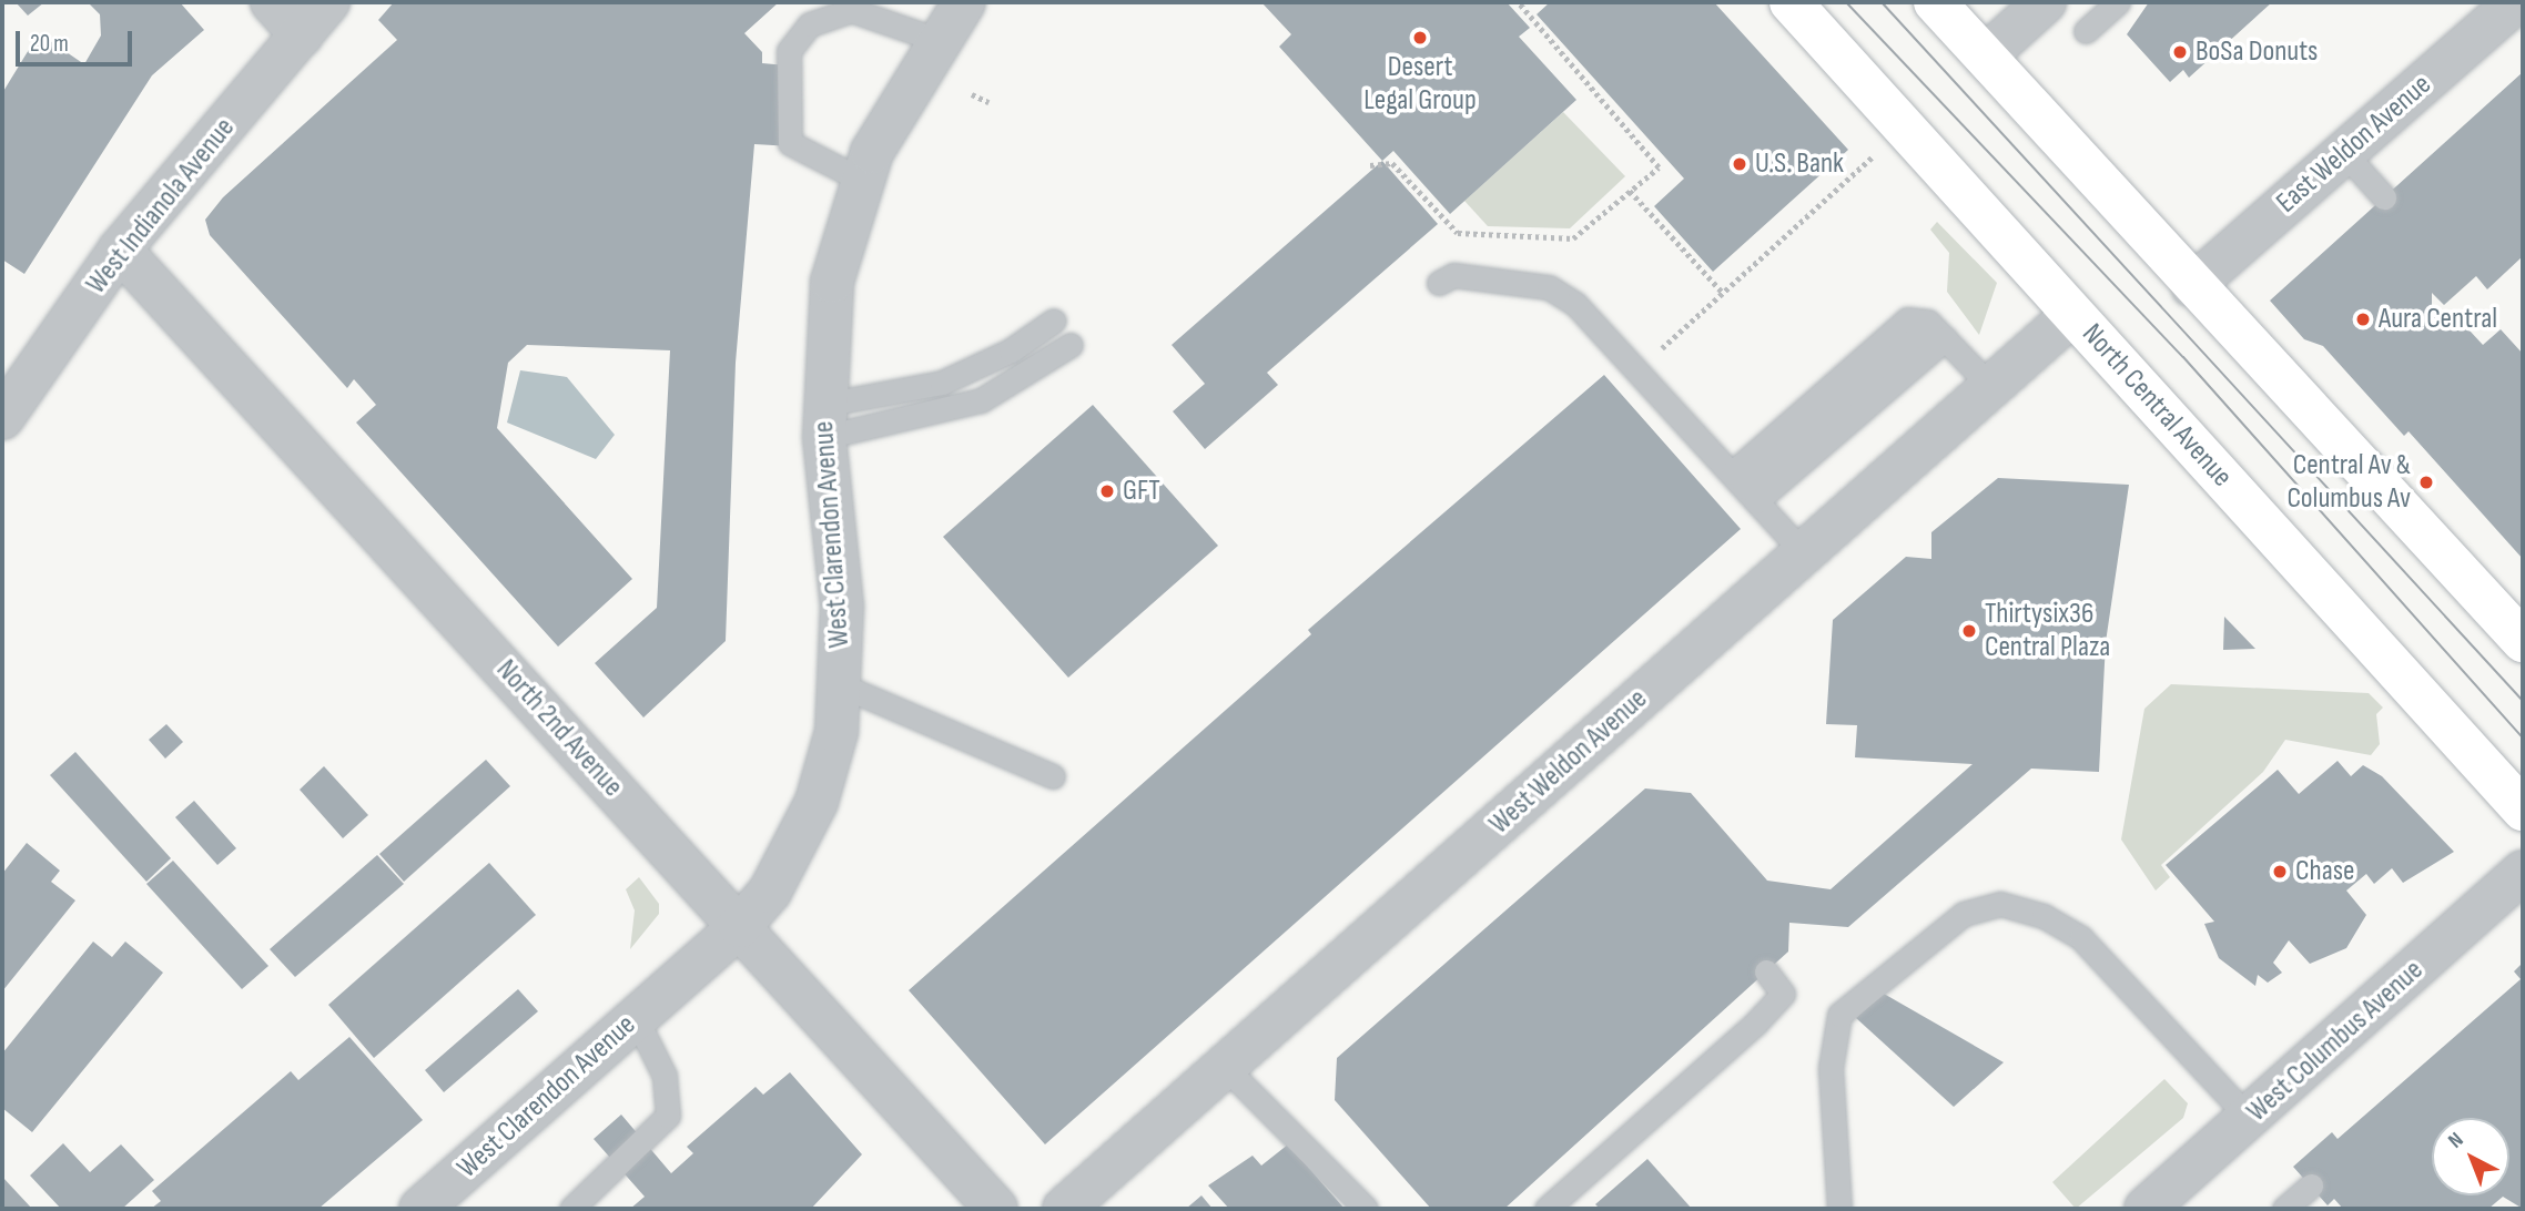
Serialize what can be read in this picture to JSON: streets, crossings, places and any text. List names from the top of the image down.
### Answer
{
  "streets": {
    "main road": ["North Central Avenue"],
    "street": [
      "East Weldon Avenue",
      "West Indianola Avenue",
      "West Clarendon Avenue",
      "North 2nd Avenue",
      "West Weldon Avenue",
      "West Columbus Avenue"
    ]
  },
  "crossings": [
    ["West Indianola Avenue", "North 2nd Avenue"],
    ["North Central Avenue", "West Weldon Avenue"],
    ["West Clarendon Avenue", "North 2nd Avenue"]
  ],
  "places": [
    "Desert Legal Group",
    "BoSa Donuts",
    "U.S. Bank",
    "Aura Central",
    "Central Av & Columbus Av",
    "GFT",
    "Thirtysix36 Central Plaza",
    "Chase"
  ],
  "scale_bar": "20 m",
  "north": "top left"
}
